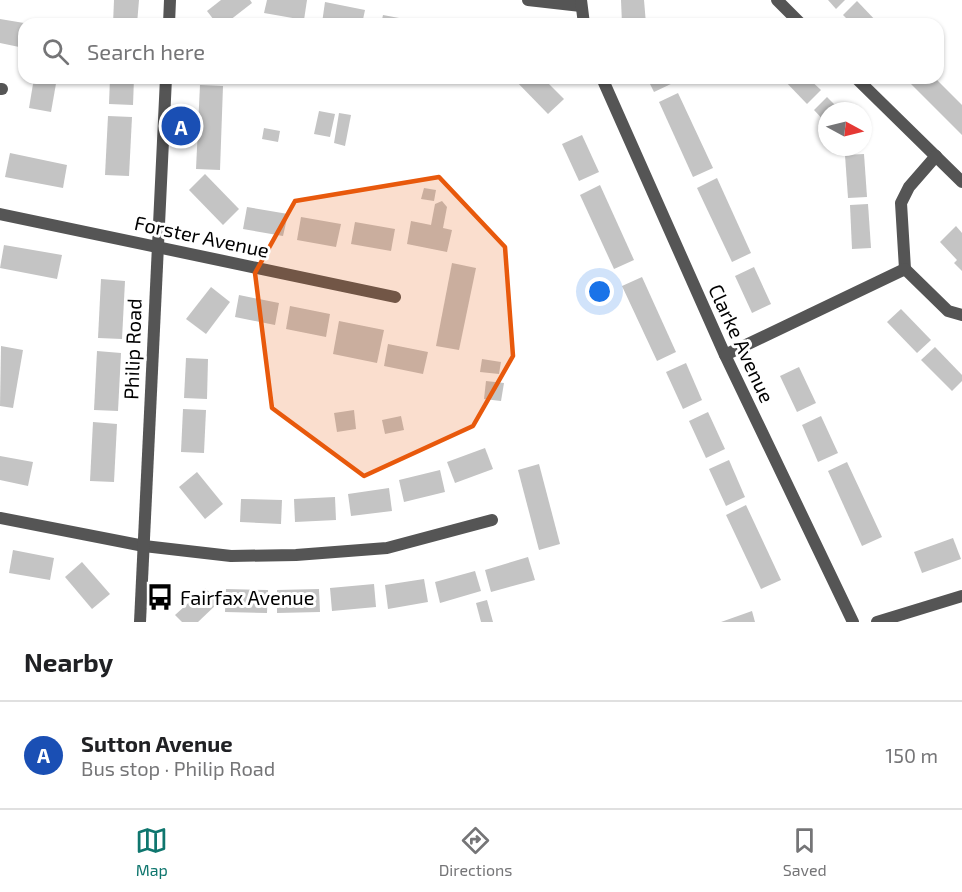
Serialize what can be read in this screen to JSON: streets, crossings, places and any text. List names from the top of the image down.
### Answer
{
  "streets": {
    "street": ["Forster Avenue", "Clarke Avenue", "Philip Road"]
  },
  "crossings": [
    ["Forster Avenue", "Philip Road"]
  ],
  "places": {
    "bus stop": ["Fairfax Avenue"]
  },
  "north": "right",
  "page": {
    "search": "Search here",
    "pins": "A",
    "heading": "Nearby",
    "list": [
      {
        "mark": "A",
        "name": "Sutton Avenue",
        "note": "Bus stop · Philip Road",
        "value": "150 m"
      }
    ],
    "nav": ["Map", "Directions", "Saved"]
  }
}
